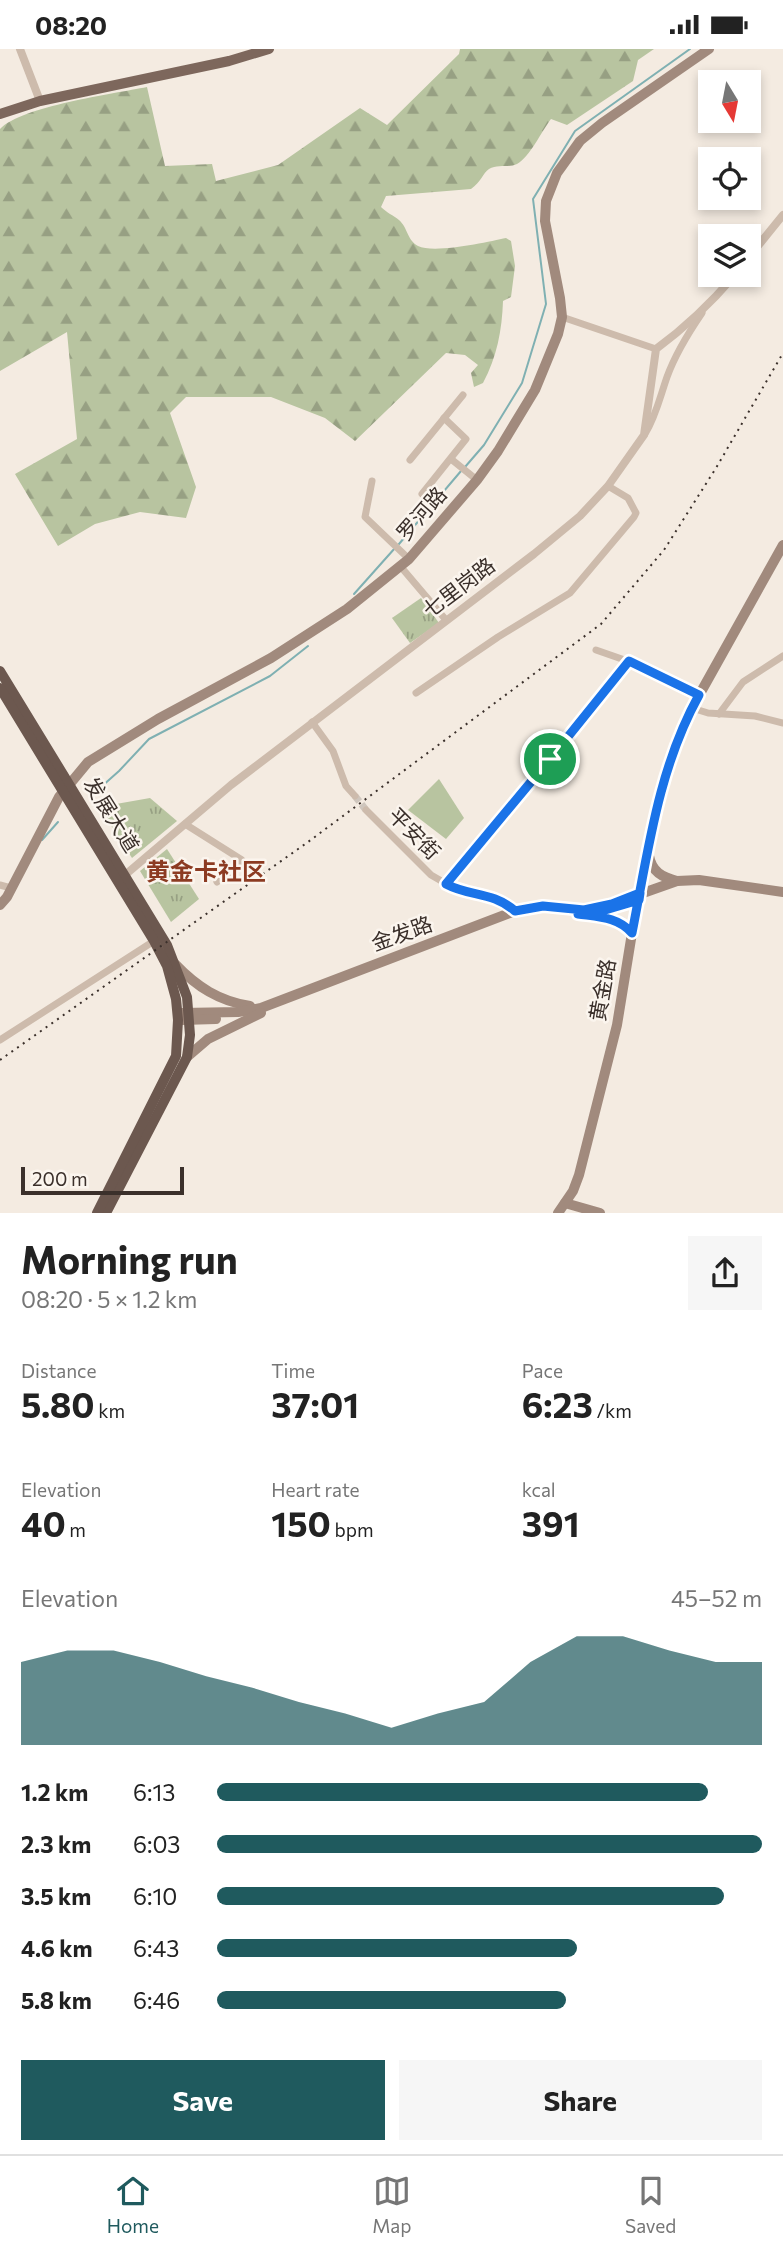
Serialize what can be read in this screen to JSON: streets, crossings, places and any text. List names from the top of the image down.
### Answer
{
  "streets": {
    "highway": ["发展大道"],
    "main road": ["罗河路", "金发路", "黄金路"],
    "street": ["七里岗路", "平安街"]
  },
  "crossings": [
    ["罗河路", "发展大道"],
    ["七里岗路", "发展大道"],
    ["发展大道", "金发路"],
    ["平安街", "金发路"],
    ["金发路", "黄金路"]
  ],
  "districts": ["黄金卡社区"],
  "scale_bar": "200 m",
  "north": "bottom",
  "page": {
    "status": "08:20",
    "scale": "200 m",
    "heading": ["Morning run", "08:20 · 5 × 1.2 km"],
    "stats": [
      ["Distance", "5.80 km"],
      ["Time", "37:01"],
      ["Pace", "6:23 /km"],
      ["Elevation", "40 m"],
      ["Heart rate", "150 bpm"],
      ["kcal", "391"]
    ],
    "chart": ["Elevation", "45–52 m"],
    "list": [
      {
        "name": "1.2 km",
        "note": "6:13"
      },
      {
        "name": "2.3 km",
        "note": "6:03"
      },
      {
        "name": "3.5 km",
        "note": "6:10"
      },
      {
        "name": "4.6 km",
        "note": "6:43"
      },
      {
        "name": "5.8 km",
        "note": "6:46"
      }
    ],
    "buttons": ["Save", "Share"],
    "tabs": ["Home", "Map", "Saved"]
  }
}
